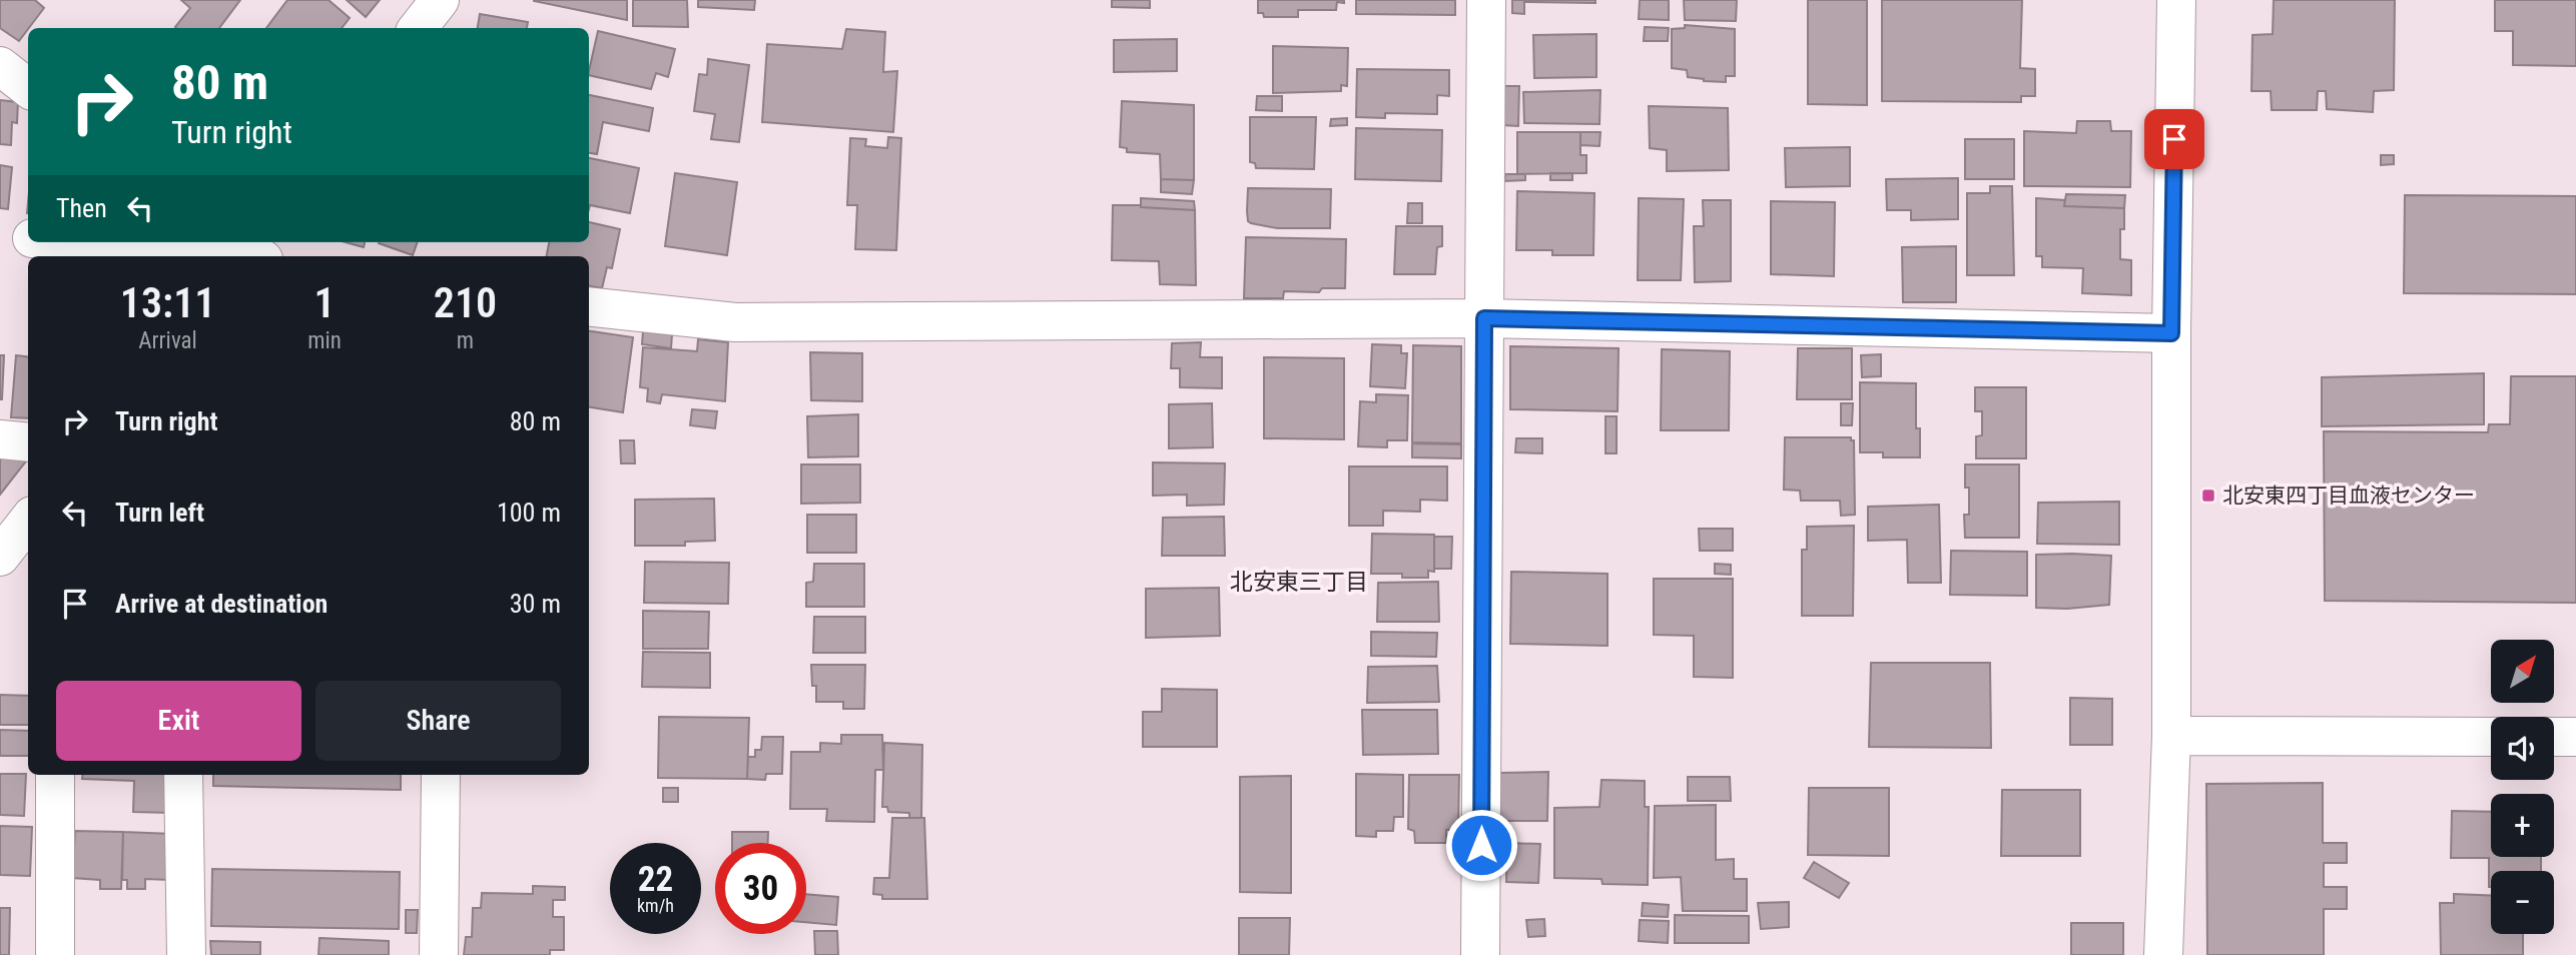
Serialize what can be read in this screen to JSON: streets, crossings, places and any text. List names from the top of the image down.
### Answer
{
  "districts": ["北安東三丁目"],
  "places": {
    "transit": ["北安東四丁目血液センター"]
  },
  "north": "top right",
  "page": {
    "turn": ["80 m", "Turn right"],
    "then": "Then",
    "eta": [
      "13:11",
      "Arrival",
      "1",
      "min",
      "210",
      "m"
    ],
    "list": [
      {
        "name": "Turn right",
        "value": "80 m"
      },
      {
        "name": "Turn left",
        "value": "100 m"
      },
      {
        "name": "Arrive at destination",
        "value": "30 m"
      }
    ],
    "map_buttons": ["+", "−"],
    "buttons": ["Exit", "Share"],
    "speed": "22 km/h",
    "limit": "30"
  }
}
